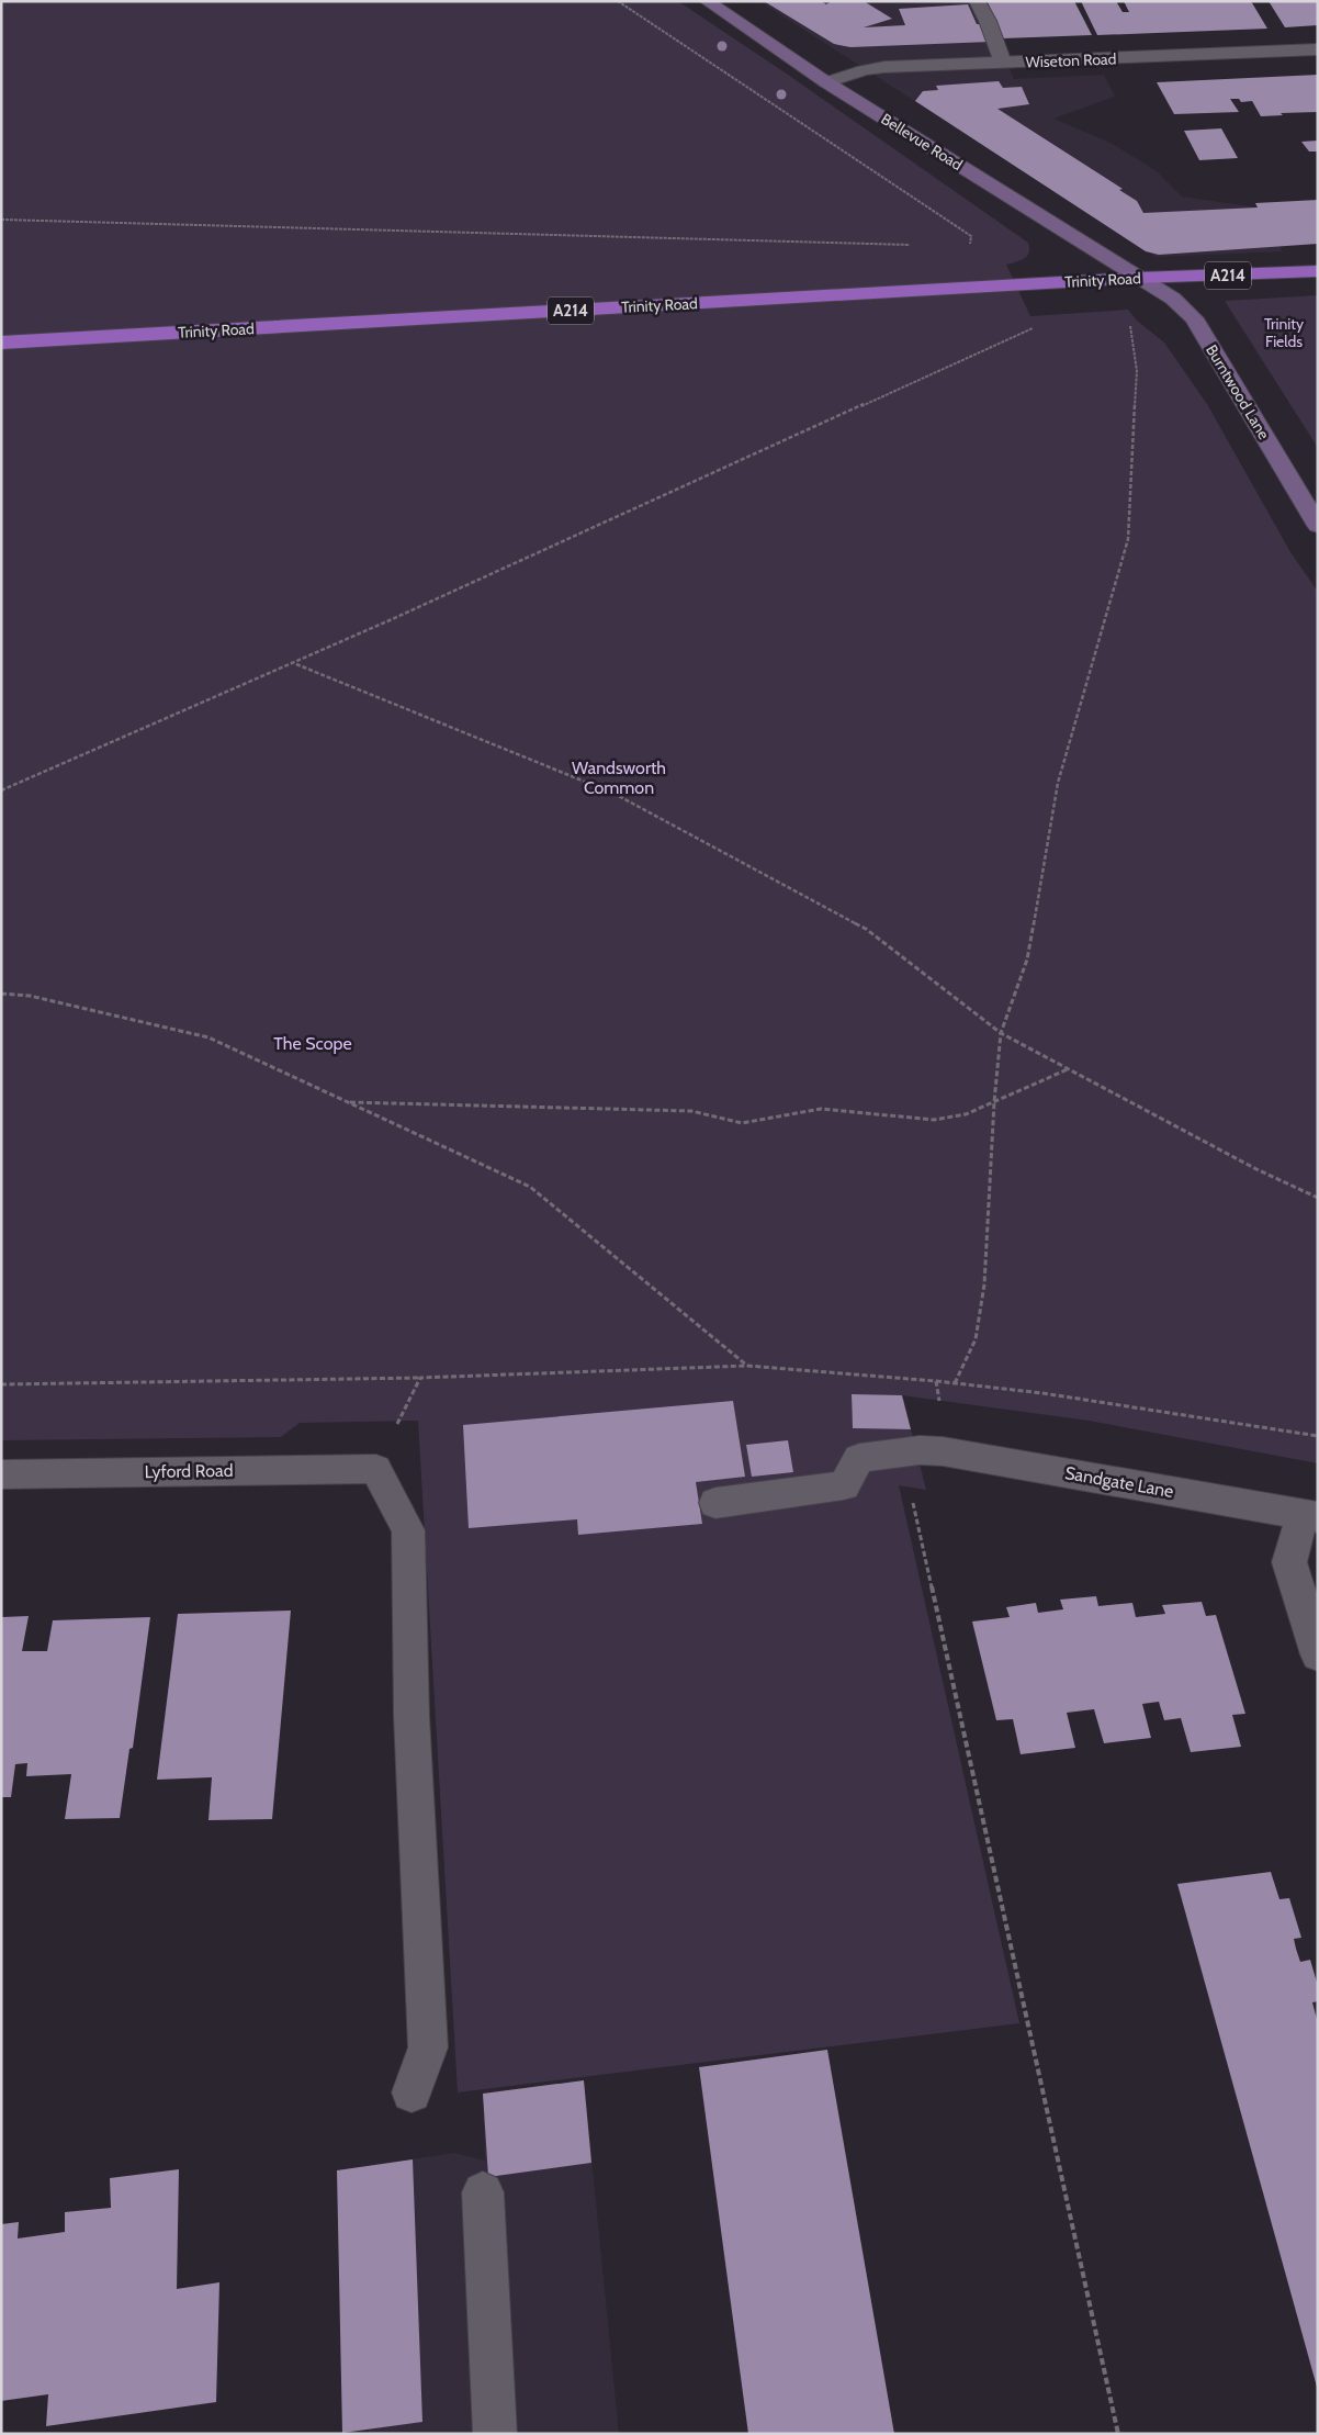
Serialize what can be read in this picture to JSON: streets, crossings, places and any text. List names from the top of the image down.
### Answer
{
  "streets": {
    "highway": ["A214", "Trinity Road"],
    "main road": ["Bellevue Road", "Burntwood Lane"],
    "street": ["Wiseton Road", "Lyford Road", "Sandgate Lane"]
  },
  "crossings": [
    ["Wiseton Road", "Bellevue Road"],
    ["Bellevue Road", "Trinity Road"],
    ["Bellevue Road", "Burntwood Lane"],
    ["Trinity Road", "Burntwood Lane"]
  ],
  "parks": ["Trinity Fields", "Wandsworth Common", "The Scope"]
}
